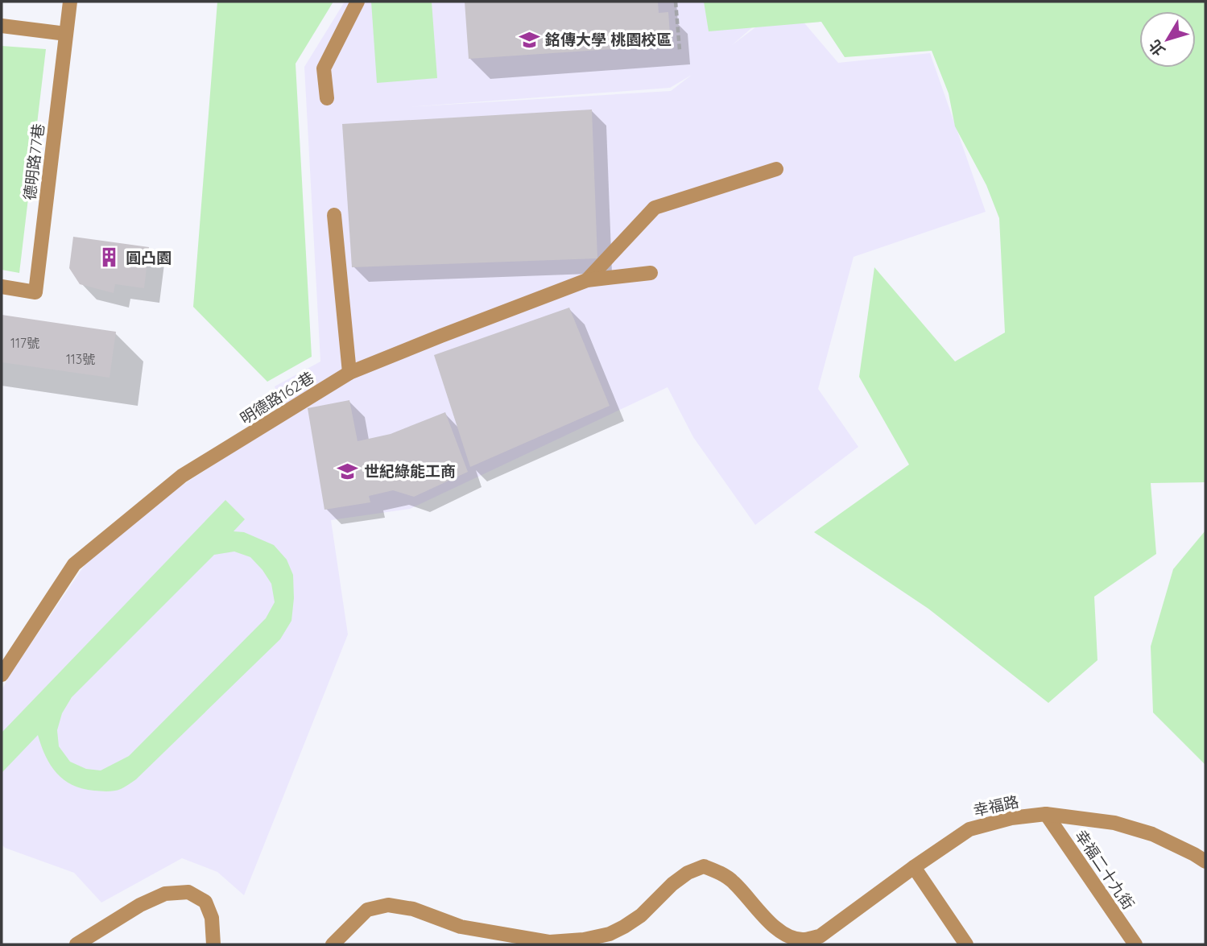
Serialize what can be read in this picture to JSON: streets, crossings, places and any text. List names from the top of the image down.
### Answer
{
  "streets": {
    "street": [
      "德明路77巷",
      "明德路162巷",
      "幸福路",
      "幸福二十九街"
    ]
  },
  "crossings": [
    ["幸福路", "幸福二十九街"]
  ],
  "places": {
    "school or university": ["銘傳大學 桃園校區", "世紀綠能工商"],
    "building": ["圓凸園"]
  },
  "house_numbers": ["117號", "113號"],
  "north": "bottom left"
}
